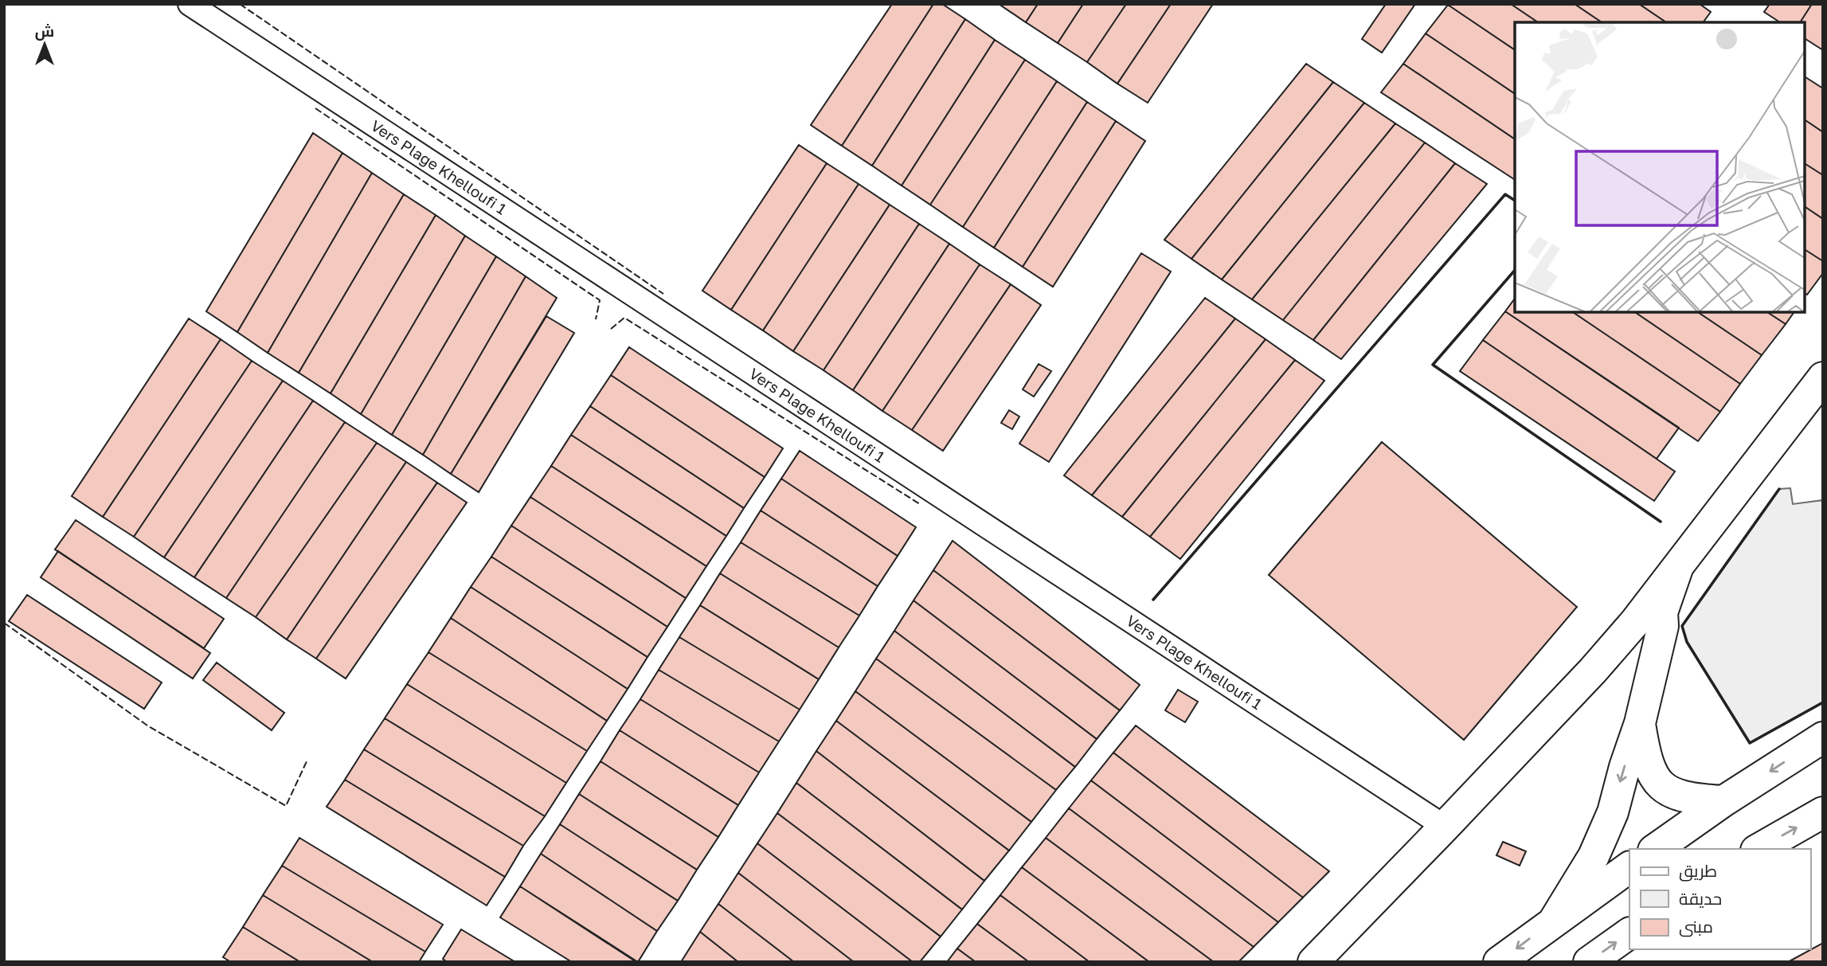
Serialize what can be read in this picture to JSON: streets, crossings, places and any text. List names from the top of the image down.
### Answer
{
  "streets": {
    "street": ["Vers Plage Khelloufi 1"]
  },
  "legend": ["طريق", "حديقة", "مبنى"],
  "north": "top"
}
